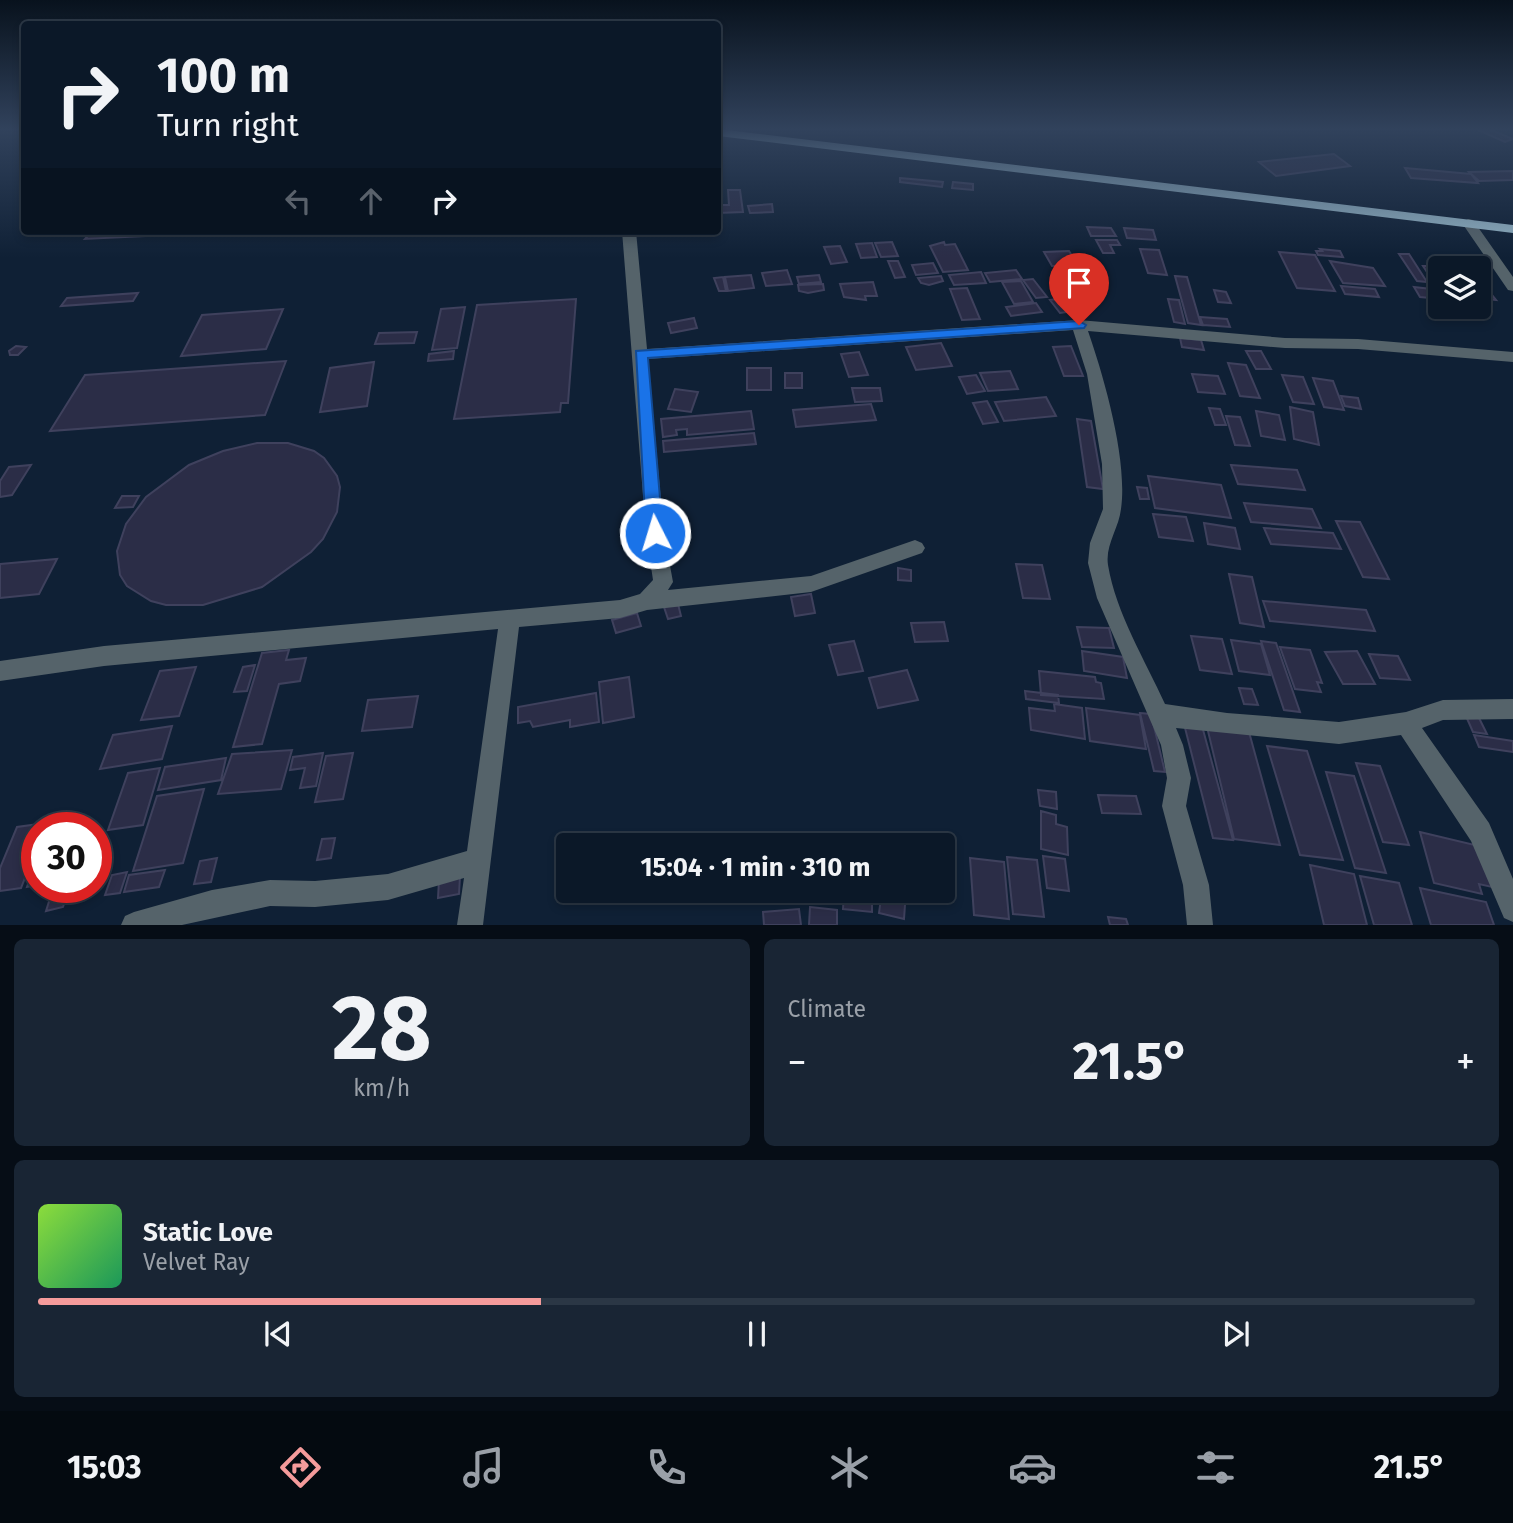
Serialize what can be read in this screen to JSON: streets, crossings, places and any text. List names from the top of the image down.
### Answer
{
  "page": {
    "turn": ["100 m", "Turn right"],
    "limit": "30",
    "trip": "15:04 · 1 min · 310 m",
    "tile": [
      ["28", "km/h"],
      "Climate"
    ],
    "heat": ["−", "21.5°", "+"],
    "song": ["Static Love", "Velvet Ray"],
    "tabs": ["15:03", "21.5°"]
  }
}
